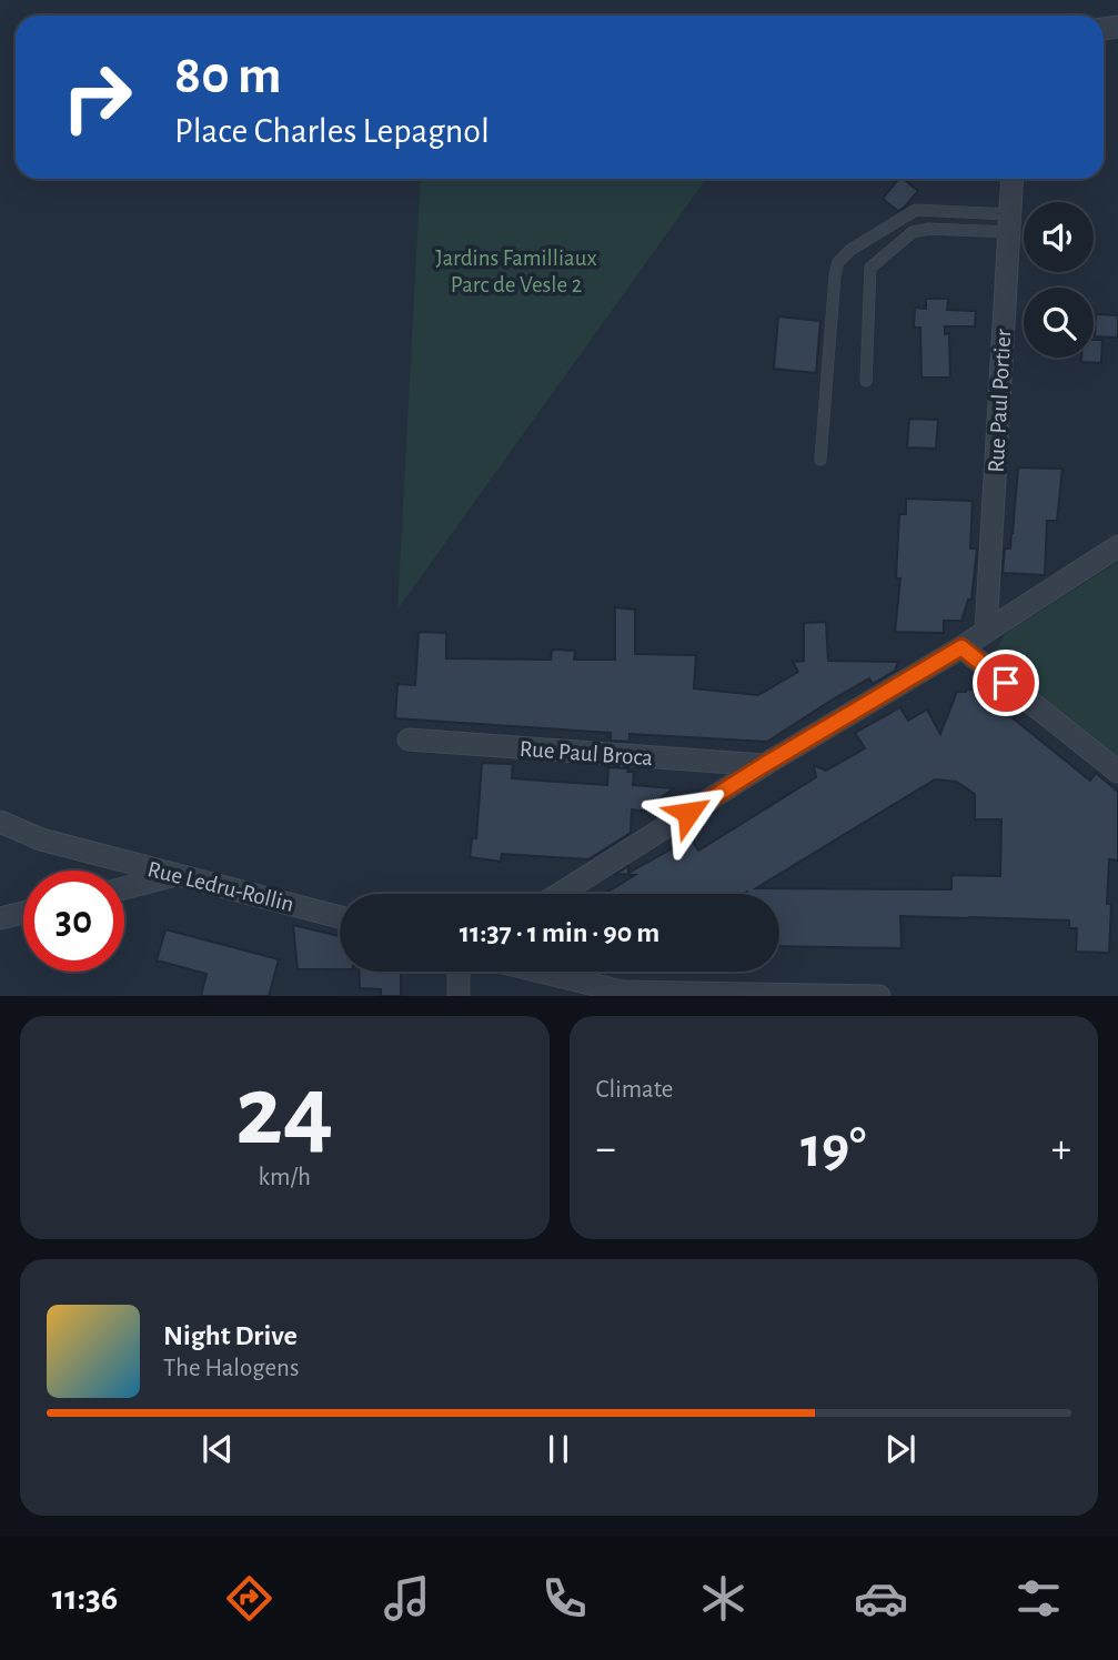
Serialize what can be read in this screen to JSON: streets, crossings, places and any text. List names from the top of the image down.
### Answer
{
  "streets": {
    "street": ["Rue Paul Portier", "Rue Paul Broca", "Rue Ledru-Rollin"]
  },
  "parks": ["Jardins Familliaux Parc de Vesle 2"],
  "page": {
    "turn": ["80 m", "Place Charles Lepagnol"],
    "limit": "30",
    "trip": "11:37 · 1 min · 90 m",
    "tile": [
      ["24", "km/h"],
      "Climate"
    ],
    "heat": ["−", "19°", "+"],
    "song": ["Night Drive", "The Halogens"],
    "tabs": "11:36"
  }
}
